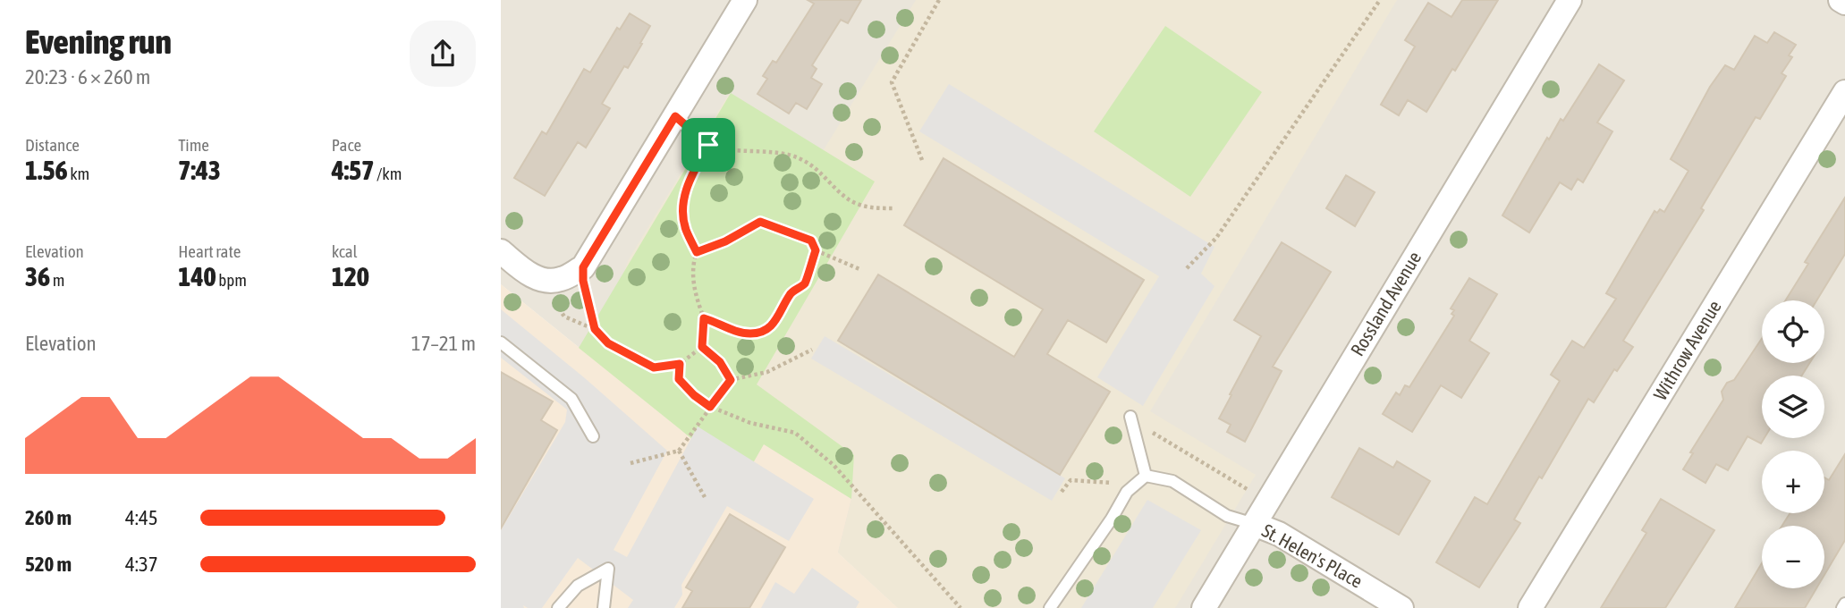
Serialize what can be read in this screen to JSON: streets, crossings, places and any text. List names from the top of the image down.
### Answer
{
  "streets": {
    "street": ["Rossland Avenue", "Withrow Avenue", "St. Helen's Place"]
  },
  "crossings": [
    ["Rossland Avenue", "St. Helen's Place"]
  ],
  "page": {
    "heading": ["Evening run", "20:23 · 6 × 260 m"],
    "stats": [
      ["Distance", "1.56 km"],
      ["Time", "7:43"],
      ["Pace", "4:57 /km"],
      ["Elevation", "36 m"],
      ["Heart rate", "140 bpm"],
      ["kcal", "120"]
    ],
    "map_buttons": ["+", "−"],
    "chart": ["Elevation", "17–21 m"],
    "list": [
      {
        "name": "260 m",
        "note": "4:45"
      },
      {
        "name": "520 m",
        "note": "4:37"
      }
    ]
  }
}
